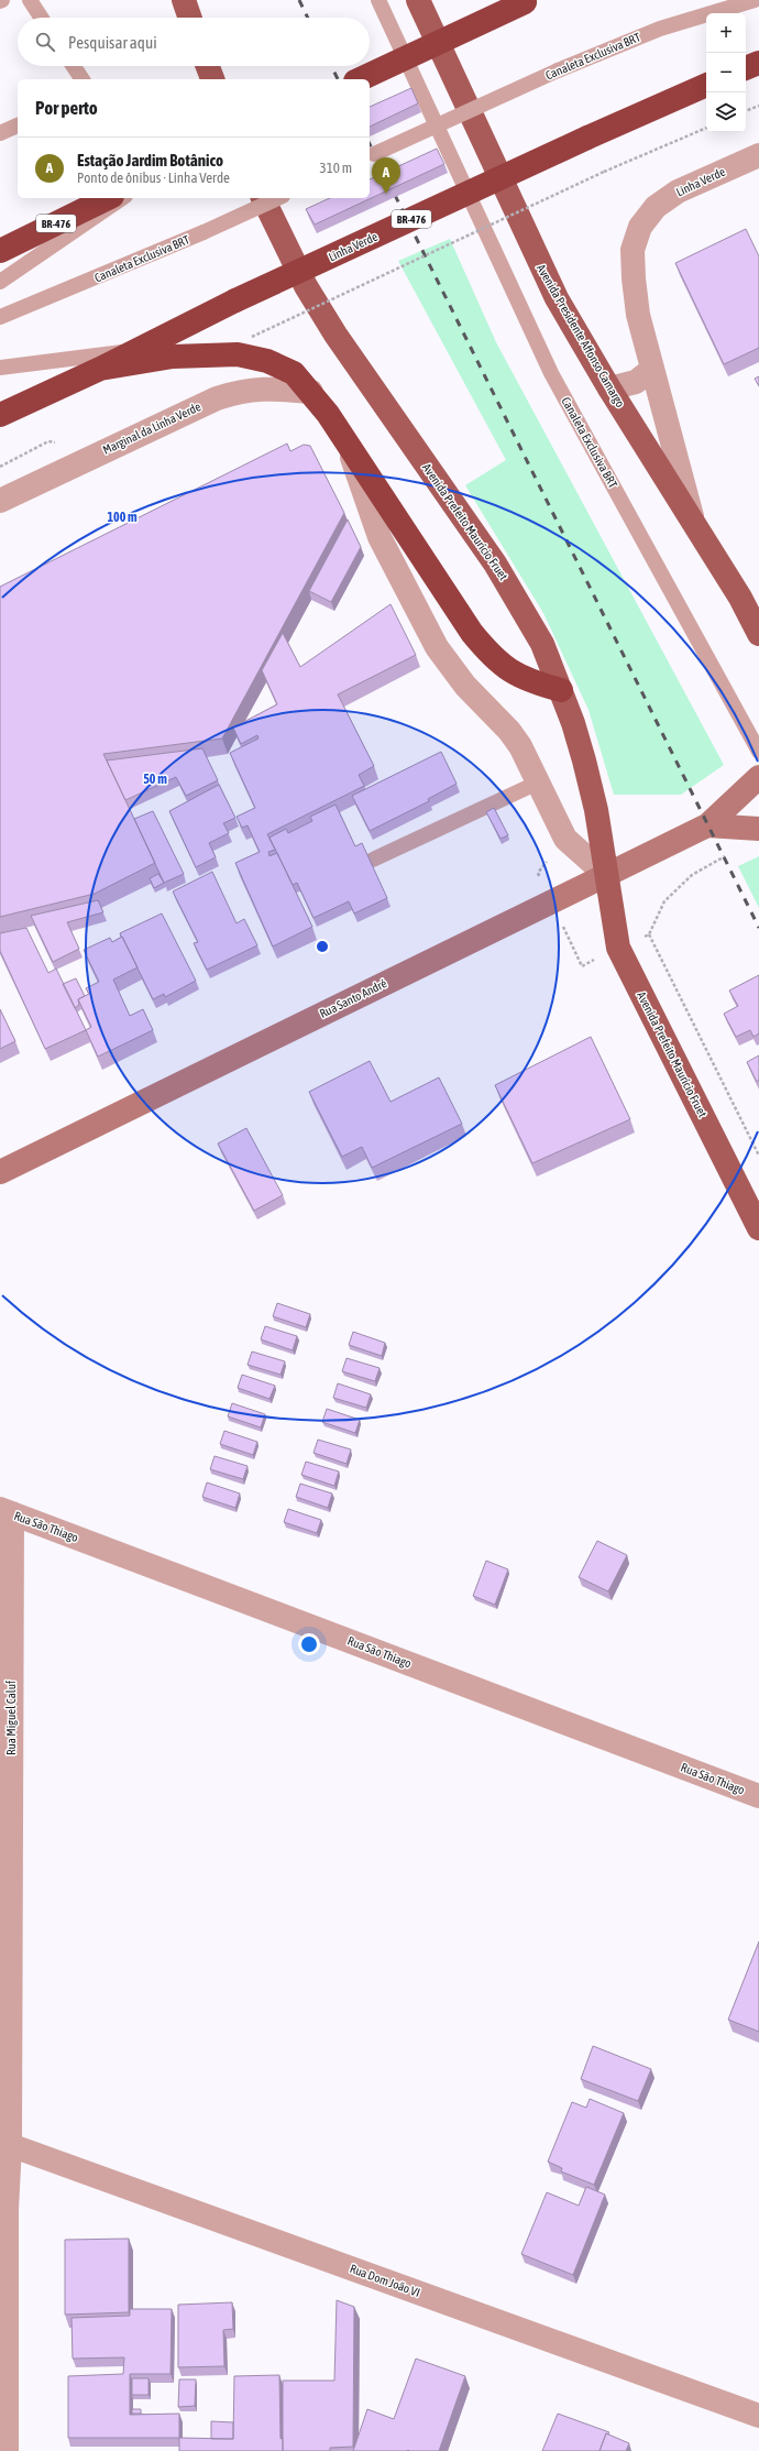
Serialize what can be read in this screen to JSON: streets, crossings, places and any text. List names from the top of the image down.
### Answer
{
  "streets": {
    "highway": ["Linha Verde", "BR-476"],
    "main road": ["Avenida Presidente Affonso Camargo", "Avenida Prefeito Maurício Fruet"],
    "street": [
      "Marginal da Linha Verde",
      "Rua Santo André",
      "Rua São Thiago",
      "Rua Miguel Caluf",
      "Rua Dom João VI"
    ],
    "lane": ["Canaleta Exclusiva BRT"]
  },
  "crossings": [
    ["Linha Verde", "Avenida Presidente Affonso Camargo"],
    ["Avenida Prefeito Maurício Fruet", "Rua Santo André"],
    ["Rua São Thiago", "Rua Miguel Caluf"],
    ["Rua Miguel Caluf", "Rua Dom João VI"]
  ],
  "page": {
    "map_buttons": ["+", "−"],
    "search": "Pesquisar aqui",
    "heading": "Por perto",
    "list": [
      {
        "mark": "A",
        "name": "Estação Jardim Botânico",
        "note": "Ponto de ônibus · Linha Verde",
        "value": "310 m"
      }
    ],
    "pins": "A"
  },
  "rings": ["100 m", "50 m"]
}
